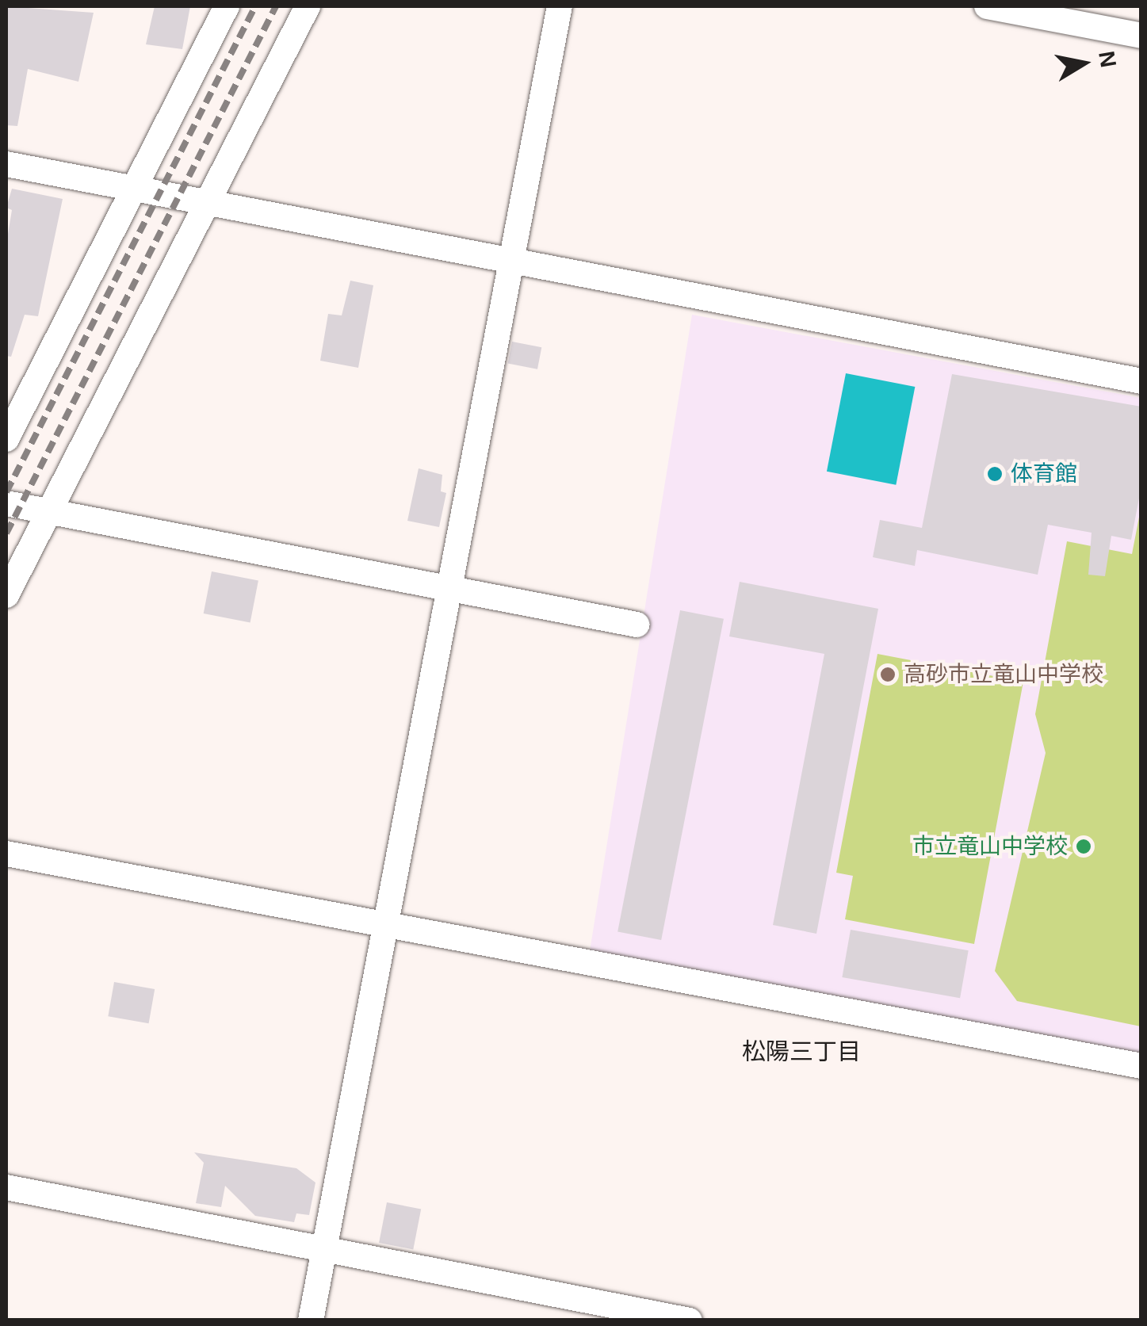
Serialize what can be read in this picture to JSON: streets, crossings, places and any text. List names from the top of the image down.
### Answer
{
  "districts": ["松陽三丁目"],
  "places": ["体育館", "高砂市立竜山中学校", "市立竜山中学校"],
  "north": "right"
}
